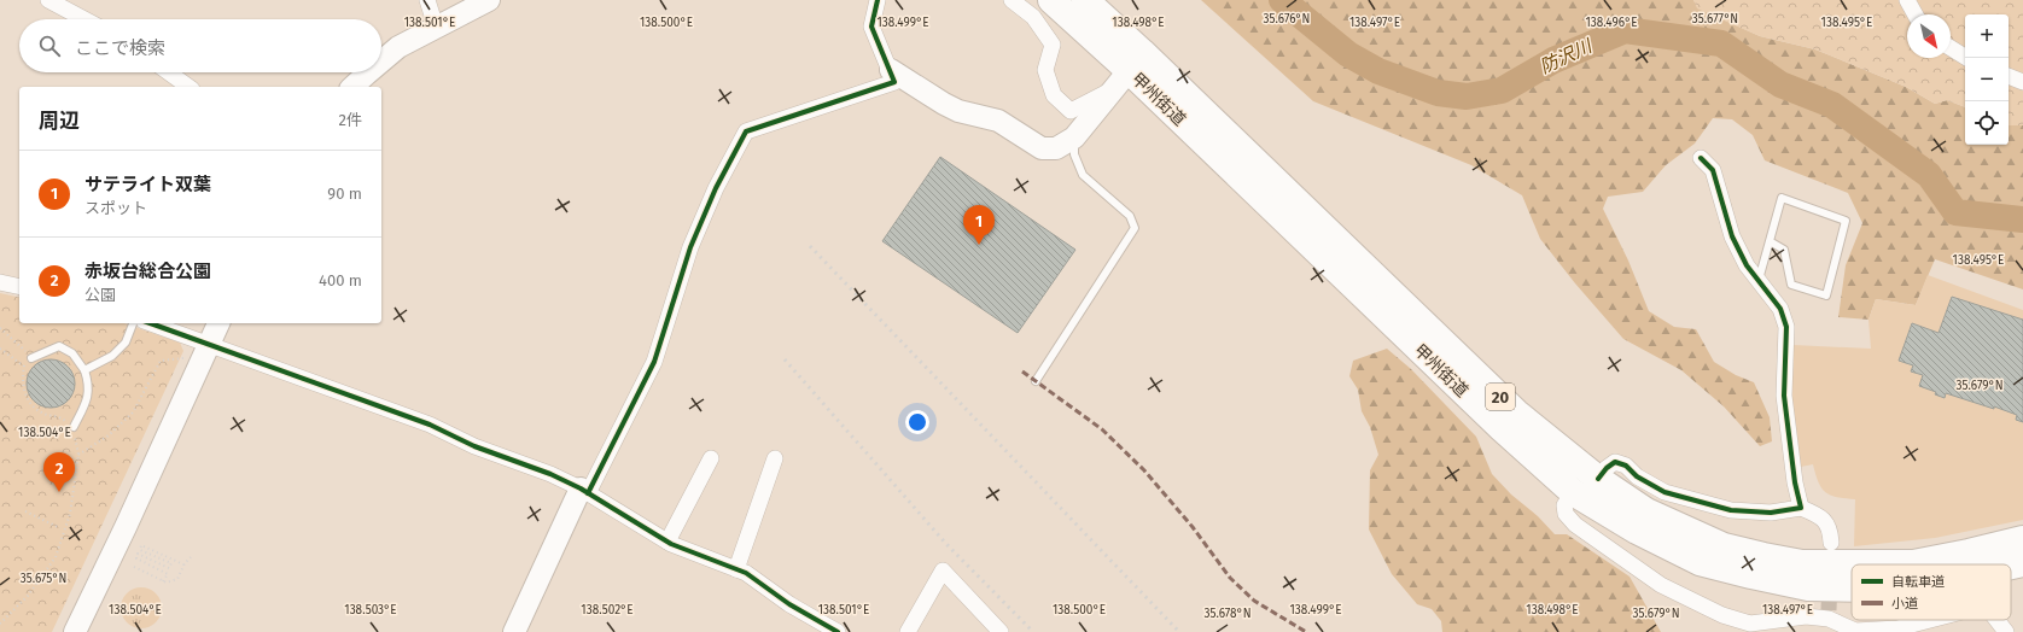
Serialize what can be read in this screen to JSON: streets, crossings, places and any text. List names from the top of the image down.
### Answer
{
  "streets": {
    "highway": ["甲州街道", "20"]
  },
  "water": ["防沢川"],
  "legend": ["自転車道", "小道"],
  "north": "bottom right",
  "page": {
    "map_buttons": ["+", "−"],
    "search": "ここで検索",
    "heading": ["周辺", "2件"],
    "list": [
      {
        "mark": "1",
        "name": "サテライト双葉",
        "note": "スポット",
        "value": "90 m"
      },
      {
        "mark": "2",
        "name": "赤坂台総合公園",
        "note": "公園",
        "value": "400 m"
      }
    ],
    "pins": ["1", "2"]
  },
  "coordinates": [
    "35.676°N",
    "35.677°N",
    "138.501°E",
    "138.500°E",
    "138.499°E",
    "138.498°E",
    "138.497°E",
    "138.496°E",
    "138.495°E",
    "35.679°N",
    "138.504°E",
    "35.675°N",
    "138.503°E",
    "138.502°E",
    "35.678°N"
  ]
}
